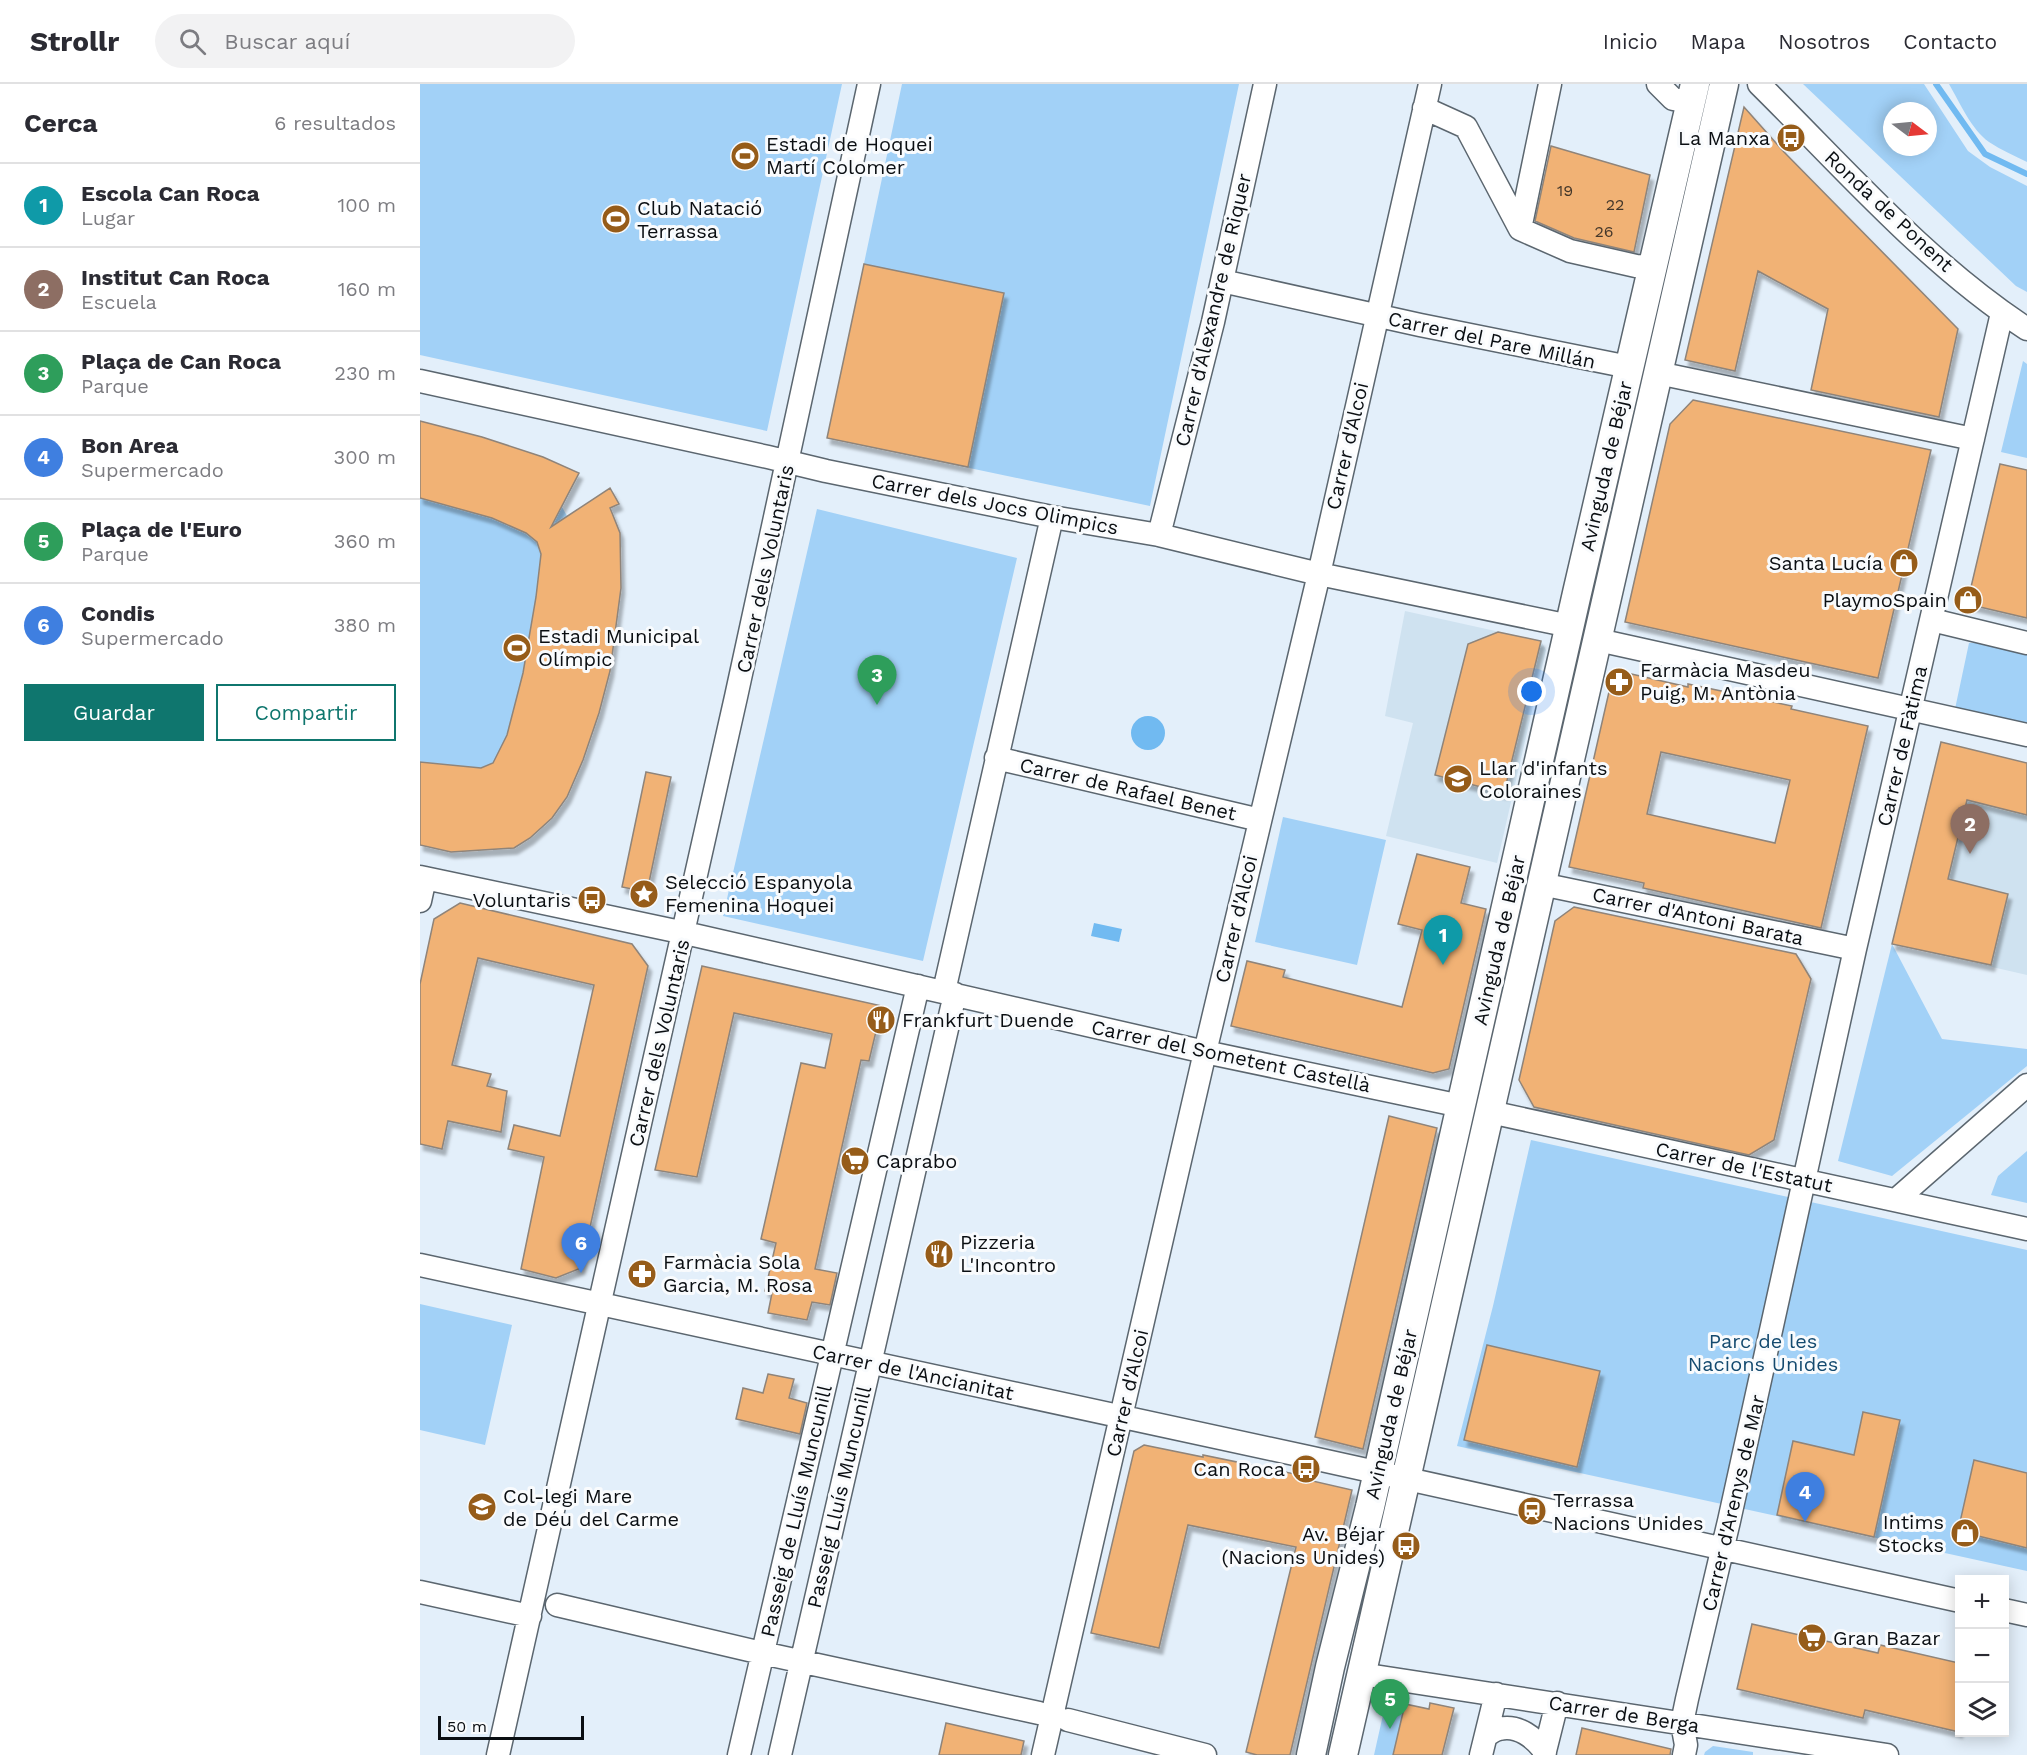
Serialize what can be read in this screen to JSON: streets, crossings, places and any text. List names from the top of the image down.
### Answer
{
  "streets": {
    "main road": ["Carrer del Pare Millán", "Avinguda de Béjar", "Carrer de l'Estatut"],
    "street": [
      "Ronda de Ponent",
      "Carrer d'Alexandre de Riquer",
      "Carrer d'Alcoi",
      "Carrer dels Jocs Olimpics",
      "Carrer dels Voluntaris",
      "Carrer de Fàtima",
      "Carrer de Rafael Benet",
      "Carrer d'Antoni Barata",
      "Carrer del Sometent Castellà",
      "Carrer de l'Ancianitat",
      "Passeig Lluís Muncunill",
      "Carrer d'Arenys de Mar",
      "Passeig de Lluís Muncunill",
      "Carrer de Berga"
    ]
  },
  "crossings": [
    ["Ronda de Ponent", "Carrer de Fàtima"],
    ["Carrer d'Alexandre de Riquer", "Carrer del Pare Millán"],
    ["Carrer d'Alexandre de Riquer", "Carrer dels Jocs Olimpics"],
    ["Carrer del Pare Millán", "Carrer d'Alcoi"],
    ["Carrer del Pare Millán", "Avinguda de Béjar"],
    ["Carrer del Pare Millán", "Carrer de Fàtima"],
    ["Carrer d'Alcoi", "Carrer dels Jocs Olimpics"],
    ["Carrer d'Alcoi", "Carrer de Rafael Benet"],
    ["Carrer d'Alcoi", "Carrer del Sometent Castellà"],
    ["Carrer d'Alcoi", "Carrer de l'Ancianitat"],
    ["Avinguda de Béjar", "Carrer dels Jocs Olimpics"],
    ["Avinguda de Béjar", "Carrer d'Antoni Barata"],
    ["Avinguda de Béjar", "Carrer del Sometent Castellà"],
    ["Avinguda de Béjar", "Carrer de l'Estatut"],
    ["Avinguda de Béjar", "Carrer de l'Ancianitat"],
    ["Avinguda de Béjar", "Carrer de Berga"],
    ["Carrer dels Jocs Olimpics", "Carrer dels Voluntaris"],
    ["Carrer dels Jocs Olimpics", "Passeig Lluís Muncunill"],
    ["Carrer dels Voluntaris", "Carrer del Sometent Castellà"],
    ["Carrer dels Voluntaris", "Carrer de l'Ancianitat"],
    ["Carrer de Fàtima", "Carrer d'Antoni Barata"],
    ["Carrer de Fàtima", "Carrer de l'Estatut"],
    ["Carrer de Fàtima", "Carrer d'Arenys de Mar"],
    ["Carrer de Rafael Benet", "Passeig Lluís Muncunill"],
    ["Carrer del Sometent Castellà", "Carrer de l'Estatut"],
    ["Carrer del Sometent Castellà", "Passeig Lluís Muncunill"],
    ["Carrer del Sometent Castellà", "Passeig de Lluís Muncunill"],
    ["Carrer de l'Estatut", "Carrer d'Arenys de Mar"],
    ["Carrer de l'Ancianitat", "Passeig Lluís Muncunill"],
    ["Carrer de l'Ancianitat", "Carrer d'Arenys de Mar"],
    ["Carrer de l'Ancianitat", "Passeig de Lluís Muncunill"],
    ["Carrer d'Arenys de Mar", "Carrer de Berga"]
  ],
  "parks": ["Parc de les Nacions Unides"],
  "places": {
    "bus stop": [
      "La Manxa",
      "Voluntaris",
      "Can Roca",
      "Av. Béjar (Nacions Unides)"
    ],
    "sports": ["Estadi de Hoquei Martí Colomer", "Club Natació Terrassa", "Estadi Municipal Olímpic"],
    "shop": ["Santa Lucía", "PlaymoSpain", "Intims Stocks"],
    "pharmacy": ["Farmàcia Masdeu Puig, M. Antònia", "Farmàcia Sola Garcia, M. Rosa"],
    "school or university": ["Llar d'infants Coloraines", "Col-legi Mare de Déu del Carme"],
    "place": ["Selecció Espanyola Femenina Hoquei"],
    "restaurant": ["Frankfurt Duende", "Pizzeria L'Incontro"],
    "supermarket": ["Caprabo", "Gran Bazar"],
    "station": ["Terrassa Nacions Unides"]
  },
  "house_numbers": ["19", "22", "26"],
  "scale_bar": "50 m",
  "north": "right",
  "page": {
    "header": "Strollr",
    "search": "Buscar aquí",
    "nav": [
      "Inicio",
      "Mapa",
      "Nosotros",
      "Contacto"
    ],
    "heading": ["Cerca", "6 resultados"],
    "list": [
      {
        "mark": "1",
        "name": "Escola Can Roca",
        "note": "Lugar",
        "value": "100 m"
      },
      {
        "mark": "2",
        "name": "Institut Can Roca",
        "note": "Escuela",
        "value": "160 m"
      },
      {
        "mark": "3",
        "name": "Plaça de Can Roca",
        "note": "Parque",
        "value": "230 m"
      },
      {
        "mark": "4",
        "name": "Bon Area",
        "note": "Supermercado",
        "value": "300 m"
      },
      {
        "mark": "5",
        "name": "Plaça de l'Euro",
        "note": "Parque",
        "value": "360 m"
      },
      {
        "mark": "6",
        "name": "Condis",
        "note": "Supermercado",
        "value": "380 m"
      }
    ],
    "pins": [
      "3",
      "2",
      "1",
      "6",
      "4",
      "5"
    ],
    "buttons": ["Guardar", "Compartir"],
    "map_buttons": ["+", "−"],
    "scale": "50 m"
  }
}
